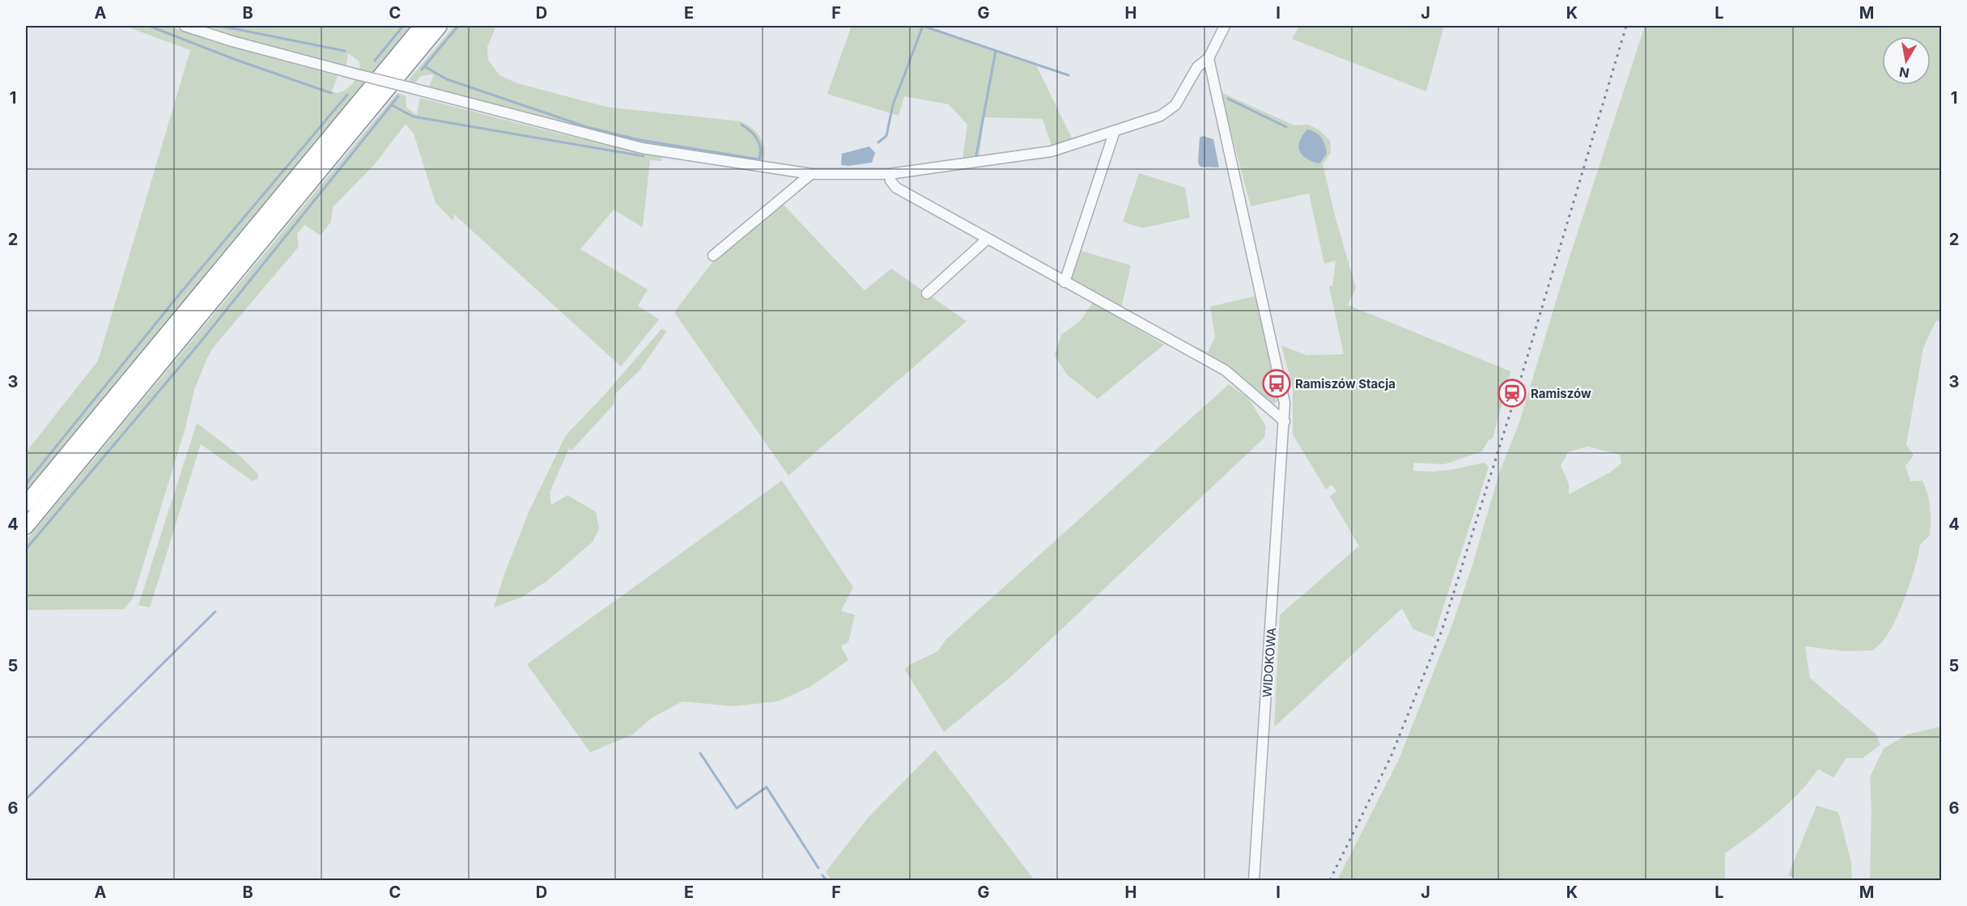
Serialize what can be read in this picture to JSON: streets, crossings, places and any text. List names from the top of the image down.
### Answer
{
  "streets": {
    "street": ["WIDOKOWA"]
  },
  "places": {
    "bus stop": ["Ramiszów Stacja"],
    "station": ["Ramiszów"]
  },
  "north": "bottom",
  "grid": {
    "columns": [
      "A",
      "B",
      "C",
      "D",
      "E",
      "F",
      "G",
      "H",
      "I",
      "J",
      "K",
      "L",
      "M"
    ],
    "rows": [
      "1",
      "2",
      "3",
      "4",
      "5",
      "6"
    ]
  }
}
